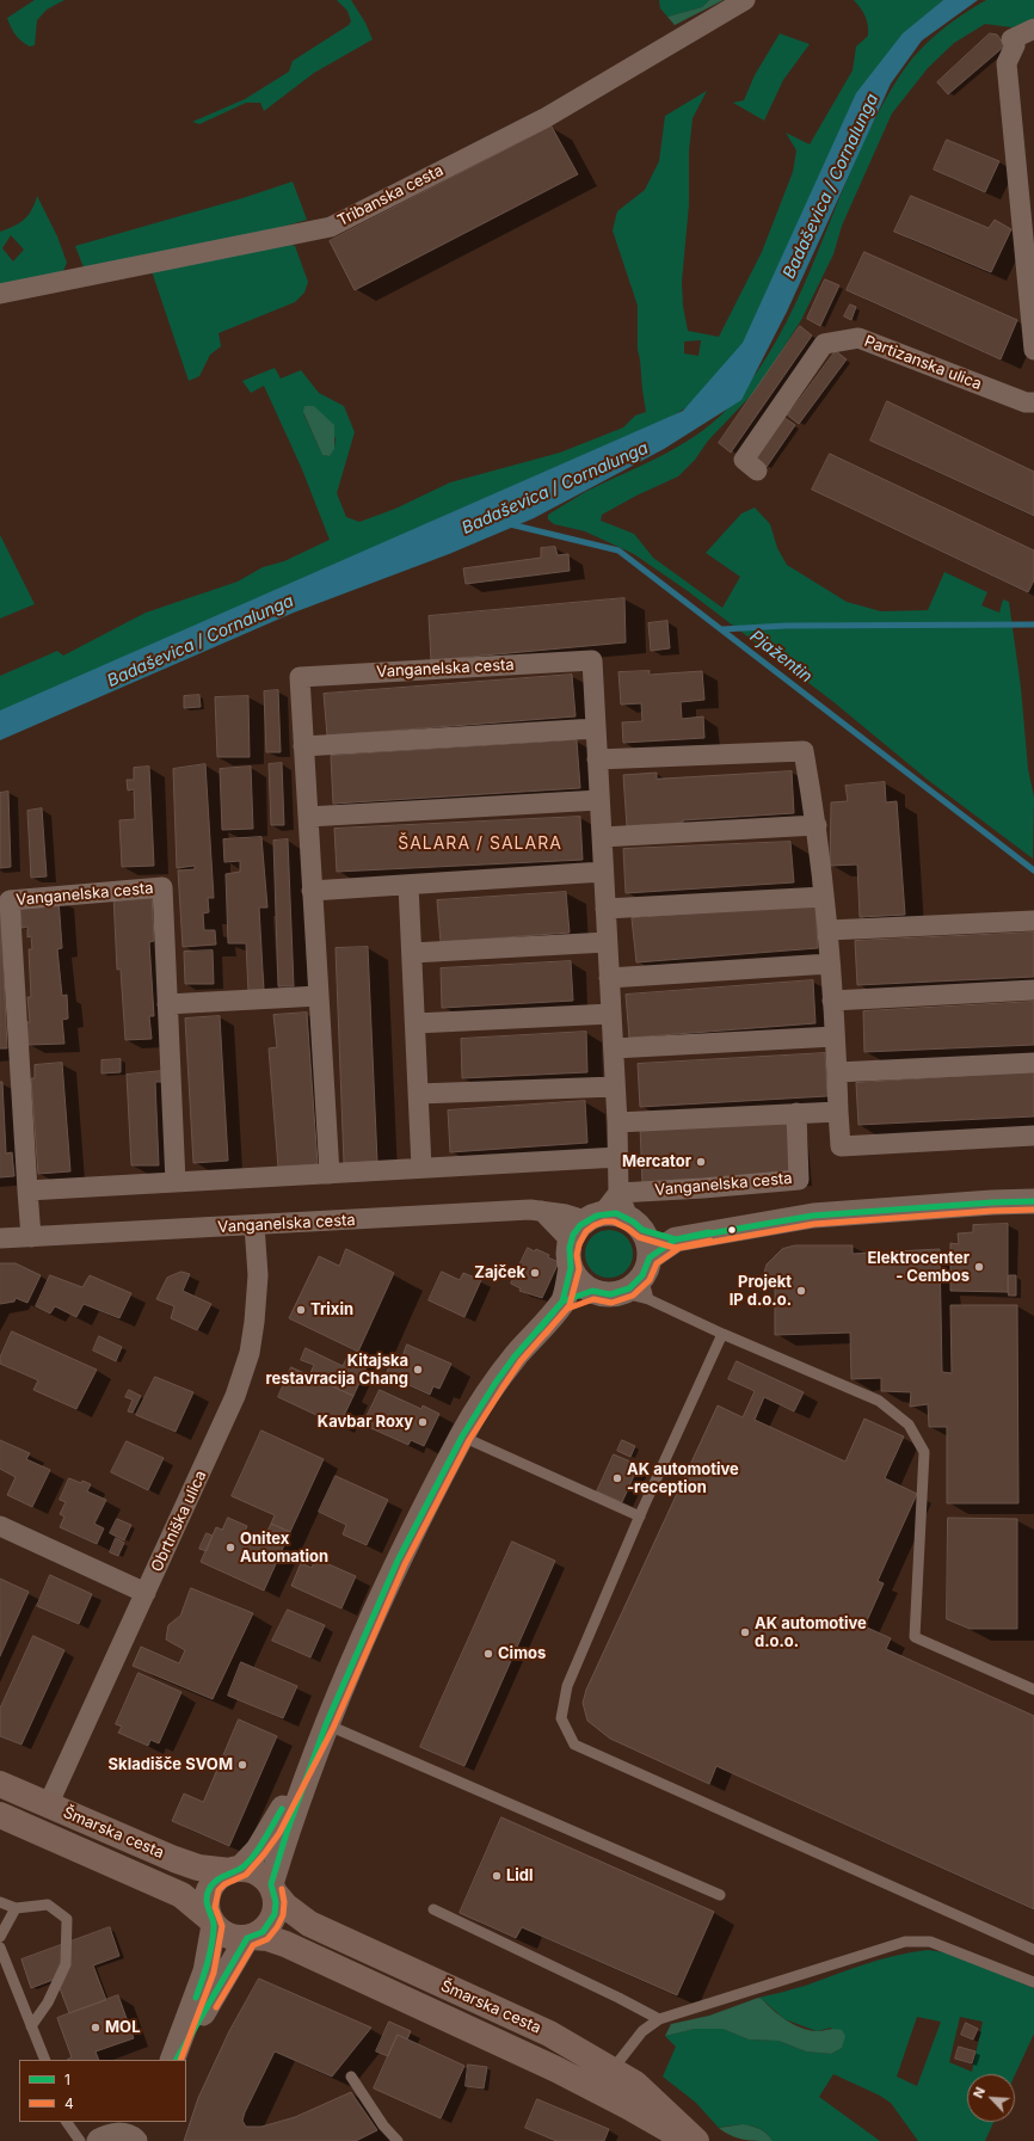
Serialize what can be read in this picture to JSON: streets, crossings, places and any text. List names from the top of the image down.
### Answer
{
  "streets": {
    "main road": ["Šmarska cesta"],
    "street": [
      "Tribanska cesta",
      "Partizanska ulica",
      "Vanganelska cesta",
      "Obrtniška ulica"
    ]
  },
  "crossings": [
    ["Vanganelska cesta", "Obrtniška ulica"],
    ["Obrtniška ulica", "Šmarska cesta"]
  ],
  "districts": ["ŠALARA / SALARA"],
  "water": ["Badaševica / Cornalunga", "Pjažentin"],
  "places": [
    "Mercator",
    "Elektrocenter - Cembos",
    "Zajček",
    "Projekt IP d.o.o.",
    "Trixin",
    "Kitajska restavracija Chang",
    "Kavbar Roxy",
    "AK automotive -reception",
    "Onitex Automation",
    "AK automotive d.o.o.",
    "Cimos",
    "Skladišče SVOM",
    "Lidl",
    "MOL"
  ],
  "lines": ["transit line 1", "transit line 4"],
  "legend": ["1", "4"],
  "north": "top left"
}
